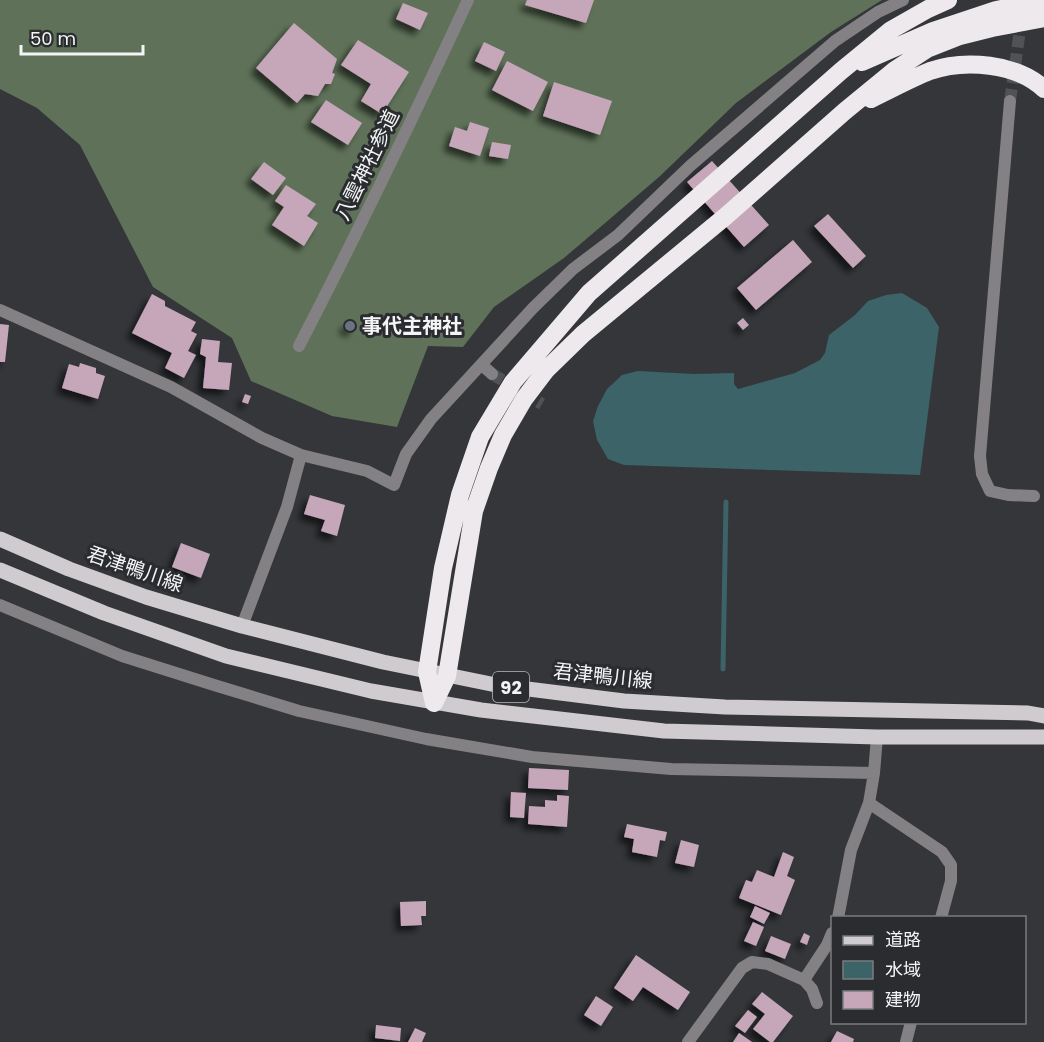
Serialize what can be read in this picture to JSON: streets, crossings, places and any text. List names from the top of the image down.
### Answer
{
  "streets": {
    "main road": ["君津鴨川線", "92"],
    "street": ["八雲神社参道"]
  },
  "places": ["事代主神社"],
  "legend": ["道路", "水域", "建物"],
  "scale_bar": "50 m"
}
